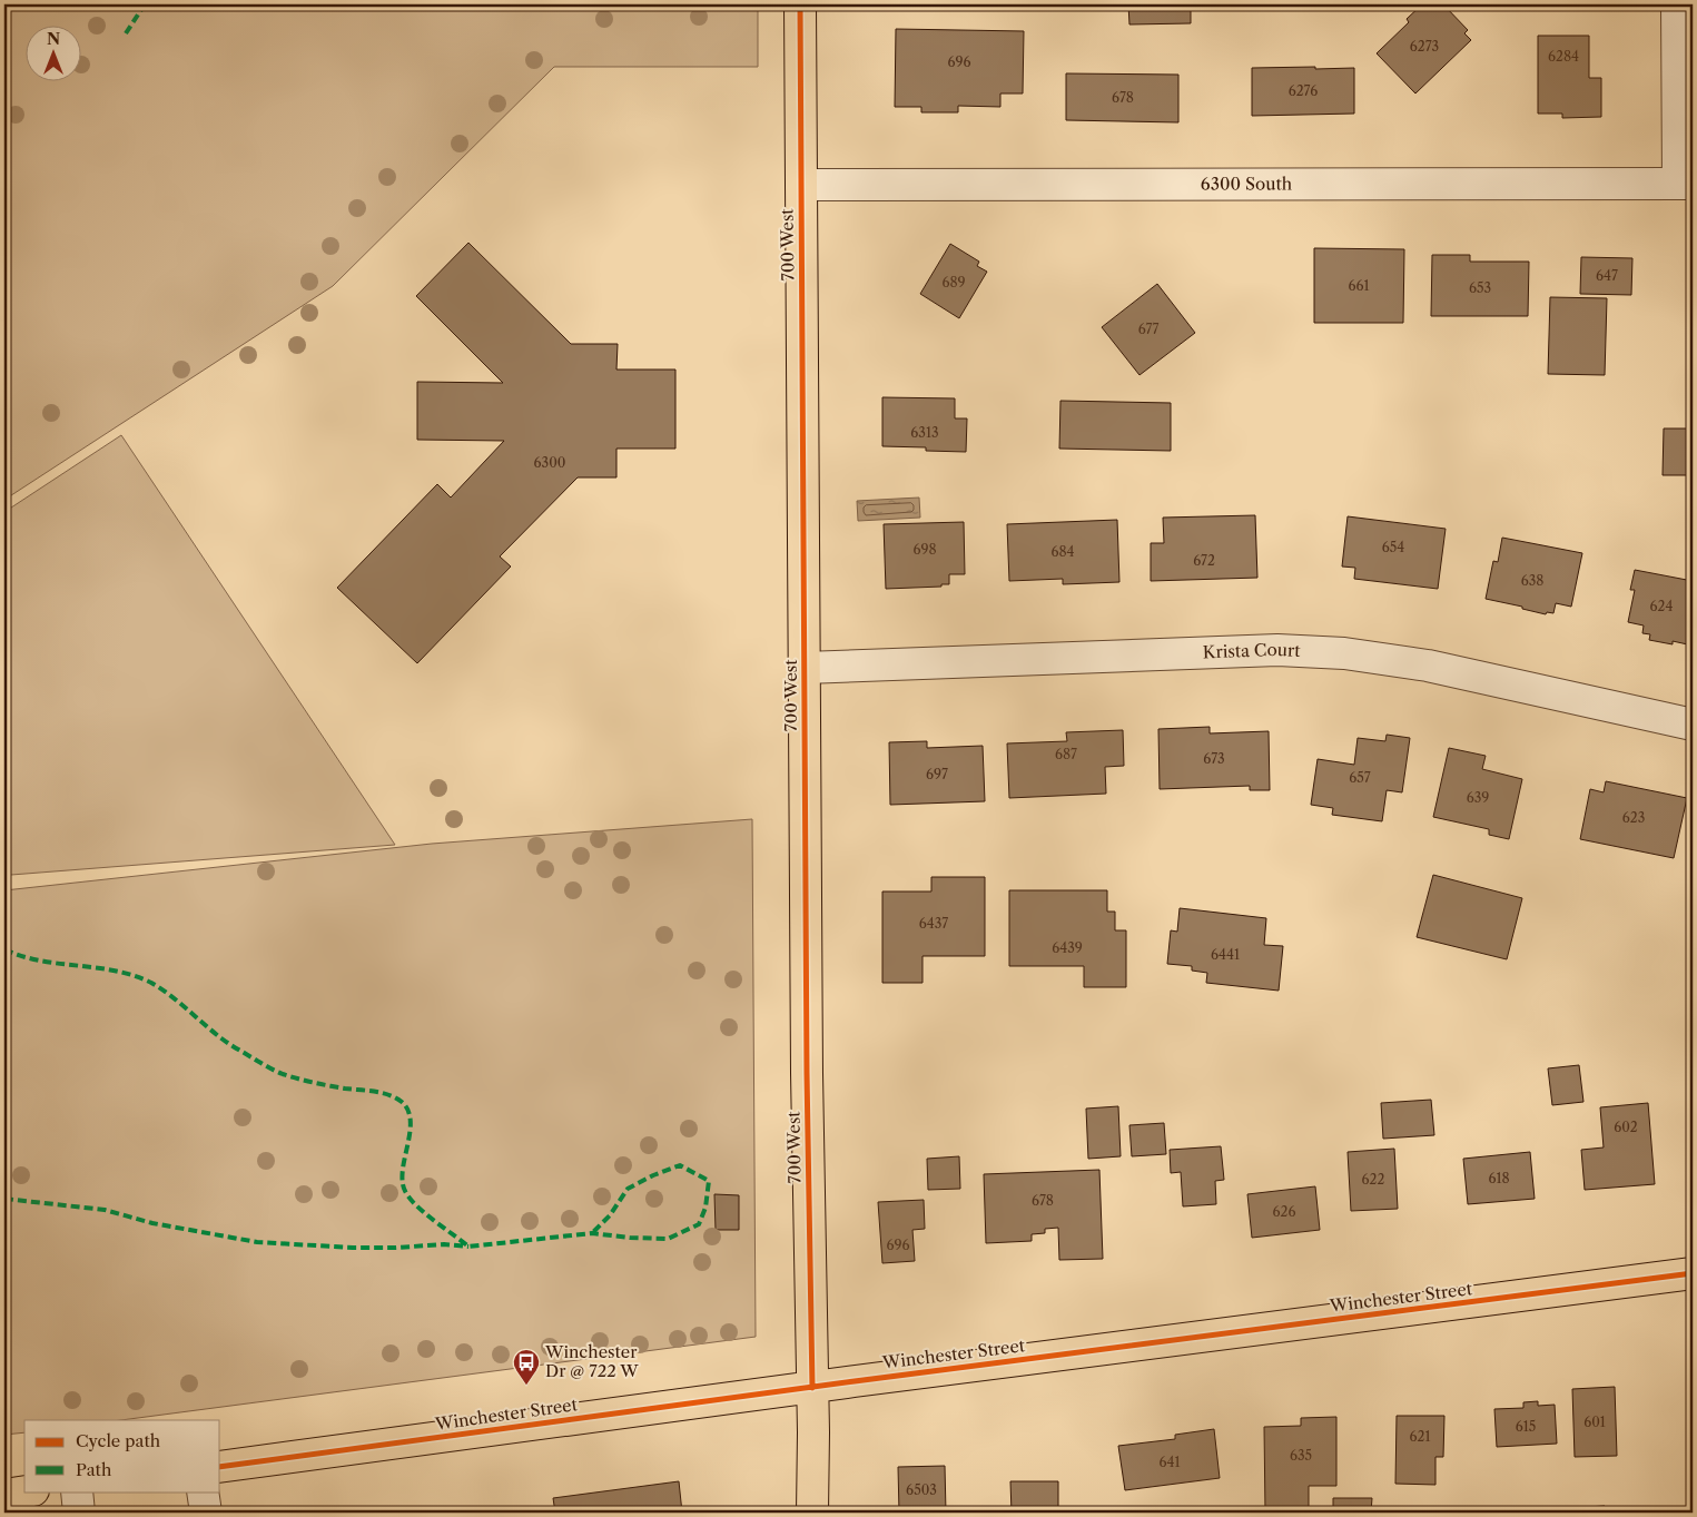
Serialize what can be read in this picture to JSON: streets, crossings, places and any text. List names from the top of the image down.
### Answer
{
  "streets": {
    "main road": ["700 West", "Winchester Street"],
    "street": ["6300 South", "Krista Court"]
  },
  "crossings": [
    ["6300 South", "700 West"],
    ["700 West", "Krista Court"],
    ["700 West", "Winchester Street"]
  ],
  "places": {
    "bus stop": ["Winchester Dr @ 722 W"]
  },
  "house_numbers": [
    "6273",
    "6284",
    "696",
    "6276",
    "678",
    "647",
    "689",
    "661",
    "653",
    "677",
    "6313",
    "6300",
    "654",
    "698",
    "684",
    "672",
    "638",
    "624",
    "687",
    "673",
    "697",
    "657",
    "639",
    "623",
    "6437",
    "6439",
    "6441",
    "602",
    "618",
    "622",
    "678",
    "626",
    "696",
    "601",
    "615",
    "621",
    "635",
    "641",
    "6503"
  ],
  "legend": ["Cycle path", "Path"],
  "north": "top"
}
